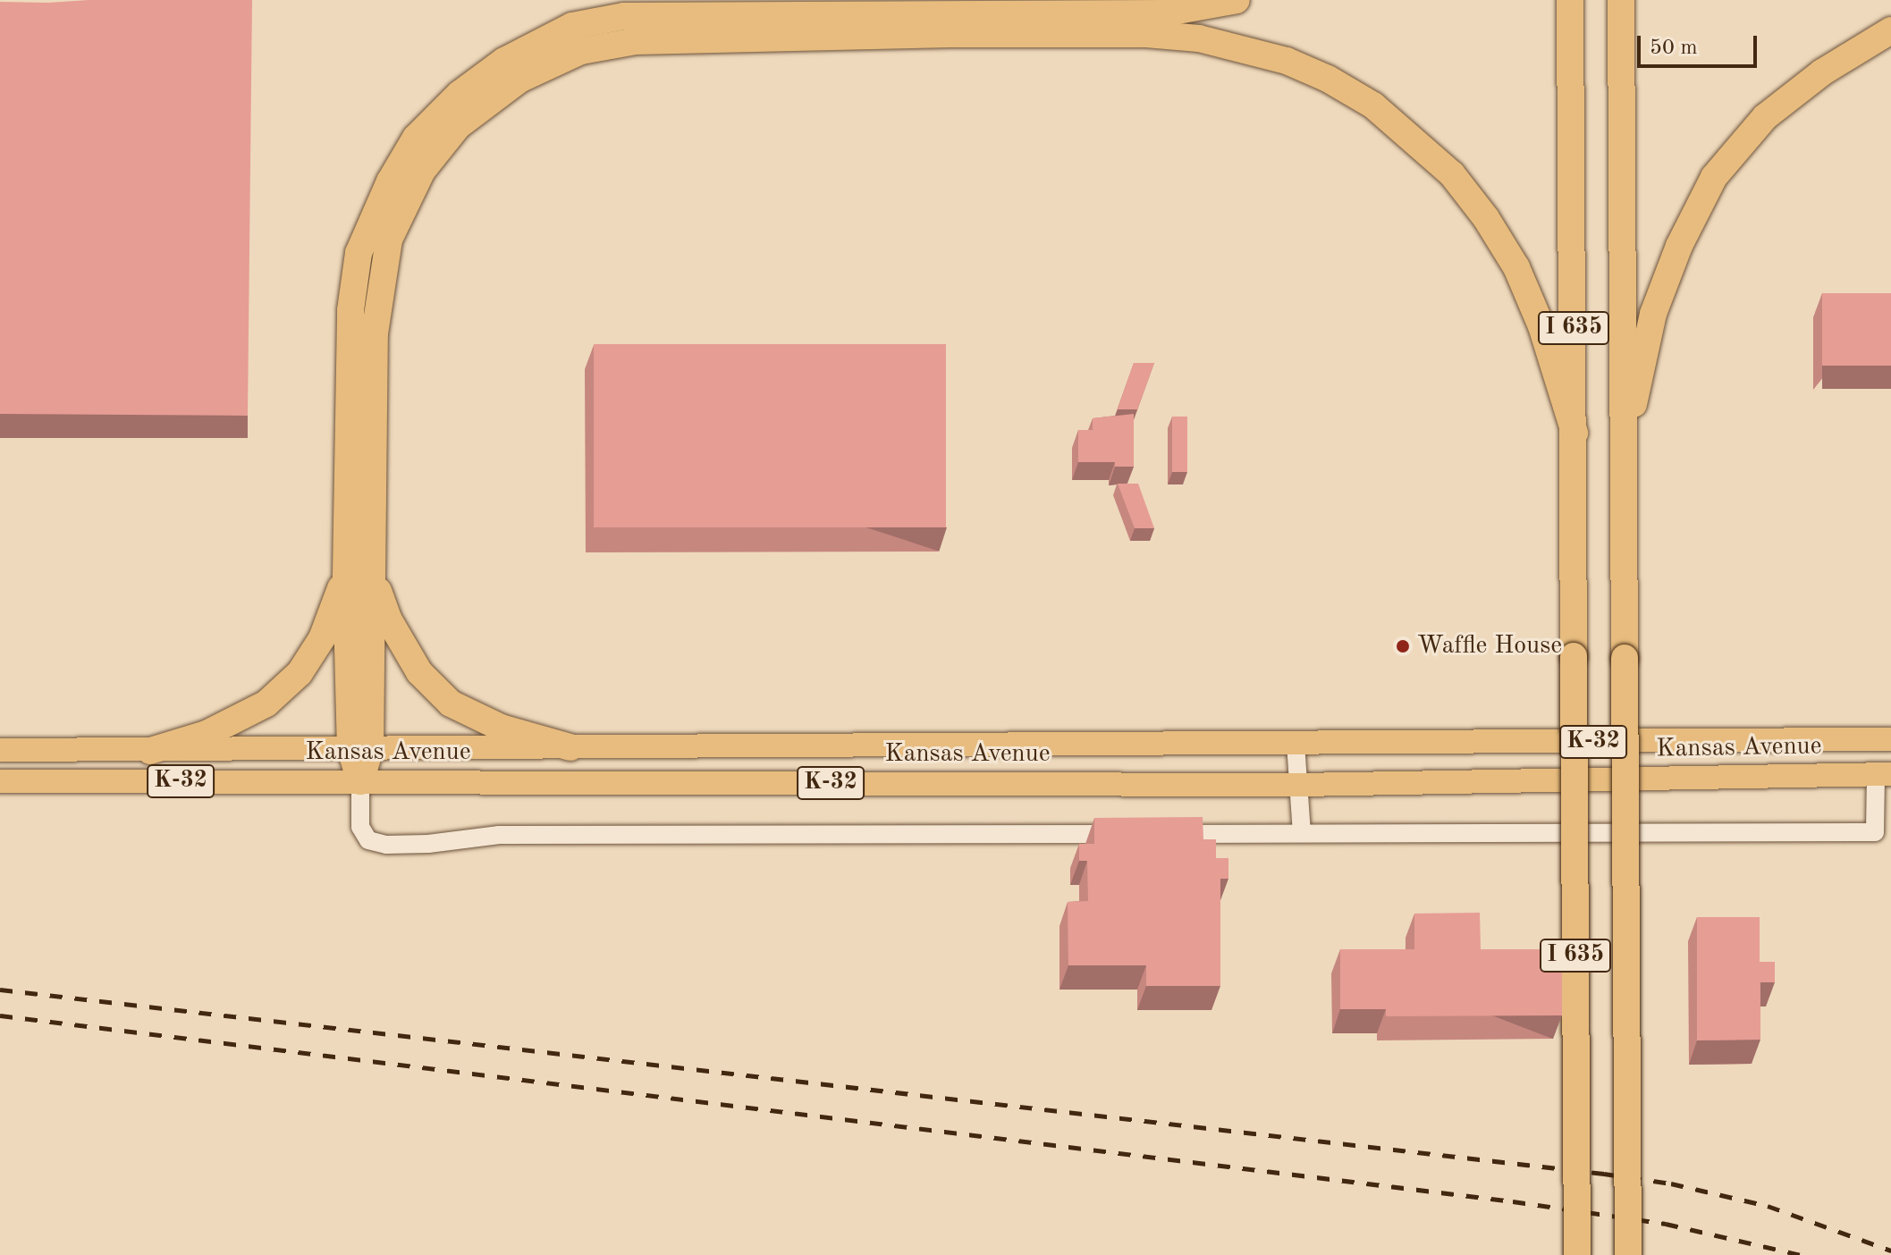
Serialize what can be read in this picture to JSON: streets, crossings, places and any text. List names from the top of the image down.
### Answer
{
  "streets": {
    "highway": ["I 635"],
    "main road": ["K-32", "Kansas Avenue"]
  },
  "places": ["Waffle House"],
  "scale_bar": "50 m"
}
